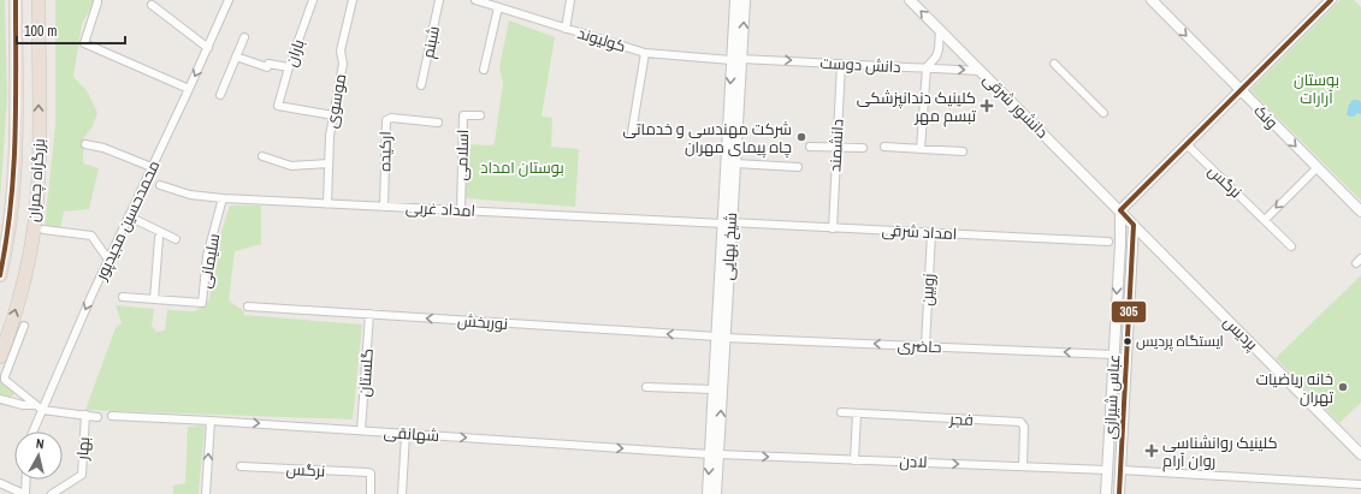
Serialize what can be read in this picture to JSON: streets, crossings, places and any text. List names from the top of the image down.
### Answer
{
  "streets": {
    "highway": ["بزرگراه چمران"],
    "main road": [
      "دانشور شرقی",
      "ونک",
      "شیخ بهایی",
      "پردیس",
      "عباس شیرازی"
    ],
    "street": [
      "کولیوند",
      "شبنم",
      "باران",
      "دانش دوست",
      "موسوی",
      "دانشمند",
      "ارکیده",
      "اسلامی",
      "نرگس",
      "امداد غربی",
      "محمدحسین مجیدپور",
      "امداد شرقی",
      "سلیمانی",
      "زوبین",
      "نوربخش",
      "حاضری",
      "گلستان",
      "فجر",
      "شهانقی",
      "بهار",
      "لادن"
    ]
  },
  "crossings": [
    ["کولیوند", "دانش دوست"],
    ["کولیوند", "شیخ بهایی"],
    ["باران", "موسوی"],
    ["دانش دوست", "دانشور شرقی"],
    ["دانش دوست", "دانشمند"],
    ["دانش دوست", "شیخ بهایی"],
    ["موسوی", "امداد غربی"],
    ["دانشور شرقی", "پردیس"],
    ["دانشور شرقی", "عباس شیرازی"],
    ["دانشمند", "امداد شرقی"],
    ["ارکیده", "امداد غربی"],
    ["اسلامی", "امداد غربی"],
    ["امداد غربی", "امداد شرقی"],
    ["امداد غربی", "شیخ بهایی"],
    ["امداد غربی", "سلیمانی"],
    ["محمدحسین مجیدپور", "بهار"],
    ["امداد شرقی", "شیخ بهایی"],
    ["امداد شرقی", "زوبین"],
    ["شیخ بهایی", "نوربخش"],
    ["شیخ بهایی", "حاضری"],
    ["شیخ بهایی", "شهانقی"],
    ["شیخ بهایی", "لادن"],
    ["زوبین", "حاضری"],
    ["نوربخش", "حاضری"],
    ["نوربخش", "گلستان"],
    ["پردیس", "عباس شیرازی"],
    ["حاضری", "عباس شیرازی"],
    ["گلستان", "شهانقی"],
    ["عباس شیرازی", "لادن"],
    ["فجر", "لادن"],
    ["شهانقی", "لادن"]
  ],
  "one_way": [
    "دانش دوست",
    "ونک",
    "محمدحسین مجیدپور",
    "نوربخش",
    "حاضری",
    "شهانقی",
    "لادن"
  ],
  "parks": ["بوستان آرارات", "بوستان امداد"],
  "places": {
    "health": ["کلینیک دندانپزشکی تبسم مهر", "کلینیک روانشناسی روان آرام"],
    "other": ["شرکت مهندسی و خدماتی چاه پیمای مهران", "ایستگاه پردیس", "خانه ریاضیات تهران"]
  },
  "lines": ["transit line 305"],
  "scale_bar": "100 m",
  "north": "top"
}
